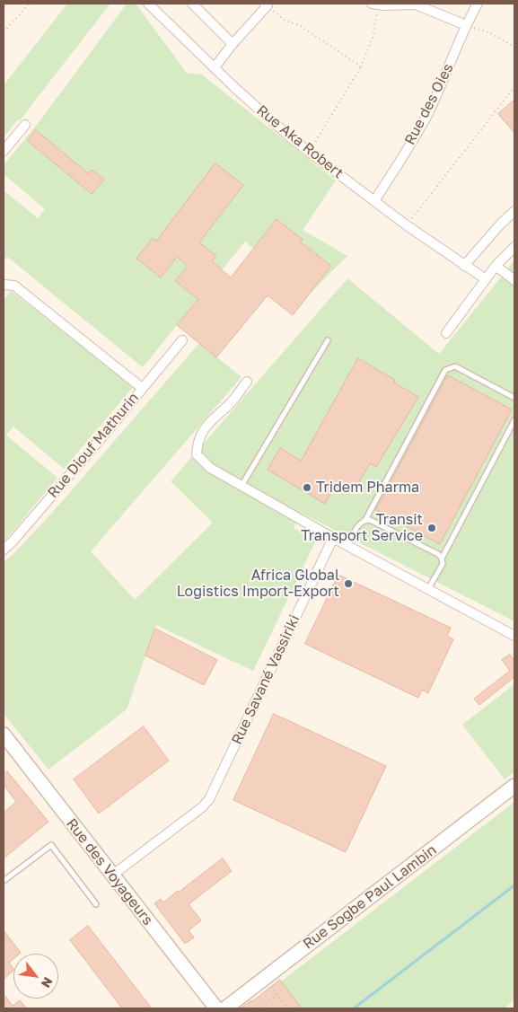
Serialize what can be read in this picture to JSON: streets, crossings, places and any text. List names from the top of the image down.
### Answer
{
  "streets": {
    "street": [
      "Rue des Oies",
      "Rue Aka Robert",
      "Rue Diouf Mathurin",
      "Rue Savané Vassiriki",
      "Rue des Voyageurs",
      "Rue Sogbe Paul Lambin"
    ]
  },
  "crossings": [
    ["Rue des Oies", "Rue Aka Robert"],
    ["Rue Savané Vassiriki", "Rue des Voyageurs"]
  ],
  "places": ["Tridem Pharma", "Transit Transport Service", "Africa Global Logistics Import-Export"],
  "north": "bottom right"
}
